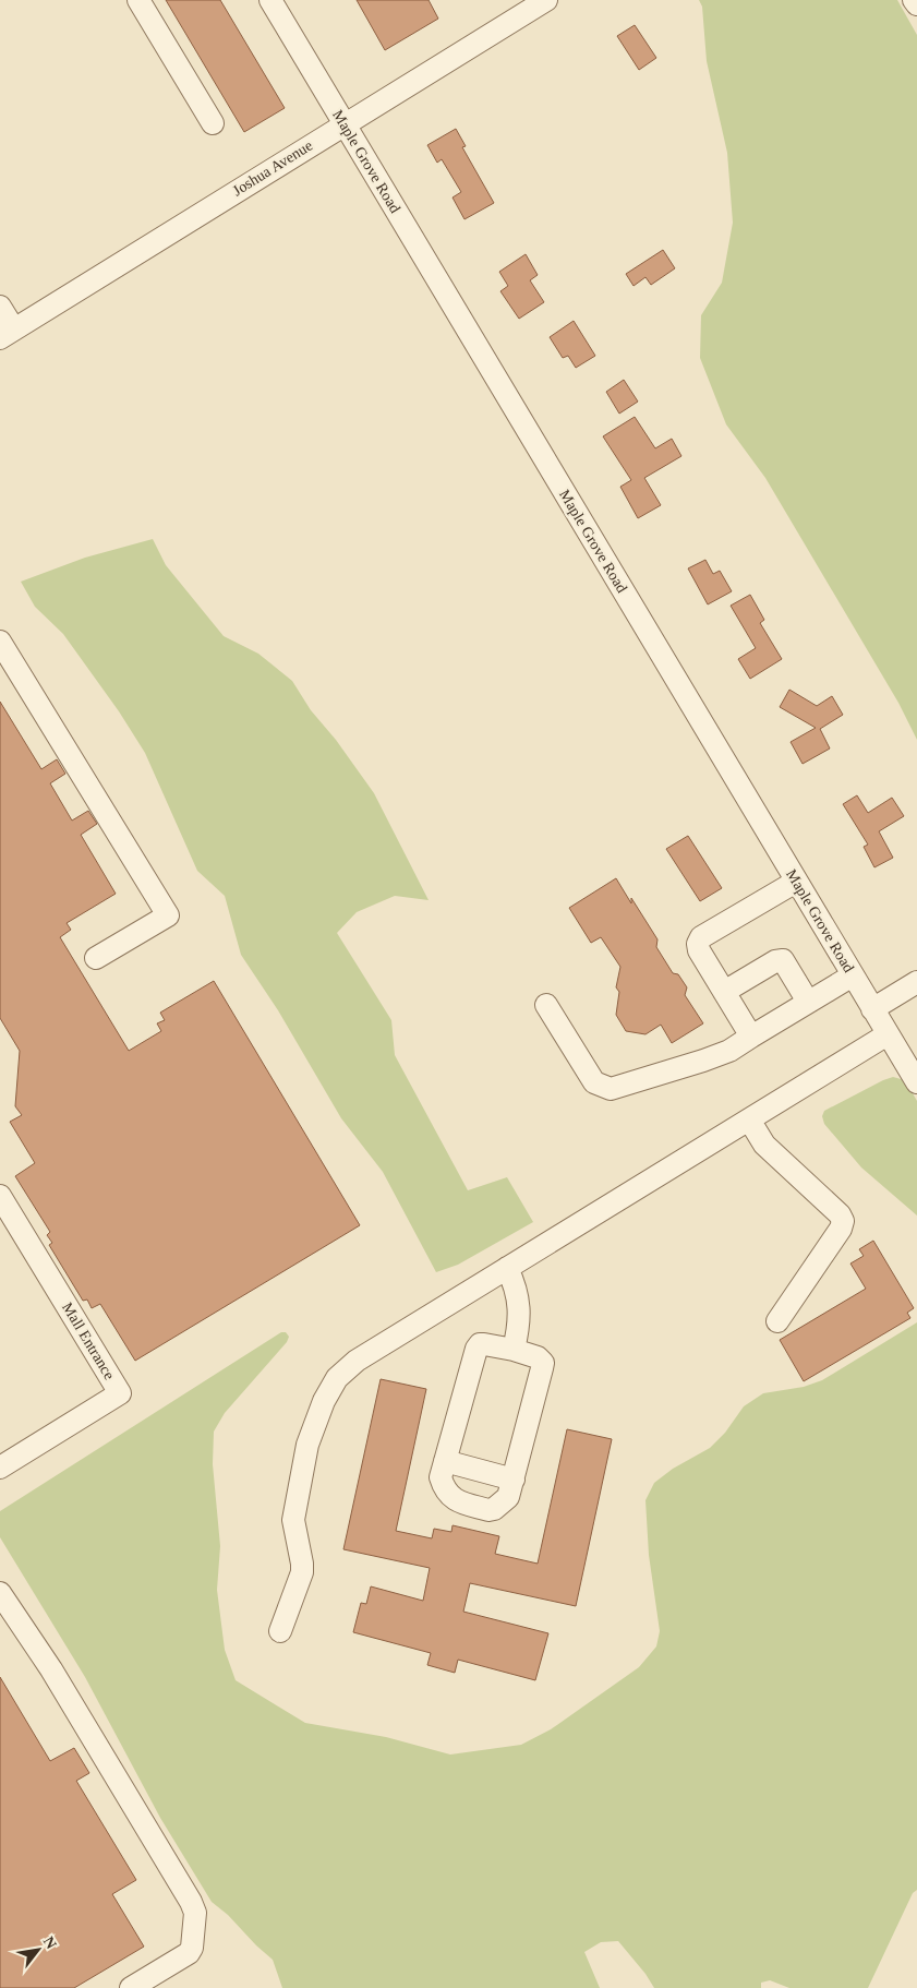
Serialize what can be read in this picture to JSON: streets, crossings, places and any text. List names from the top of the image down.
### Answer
{
  "streets": {
    "street": ["Maple Grove Road", "Joshua Avenue", "Mall Entrance"]
  },
  "crossings": [
    ["Maple Grove Road", "Joshua Avenue"]
  ],
  "north": "top right"
}
